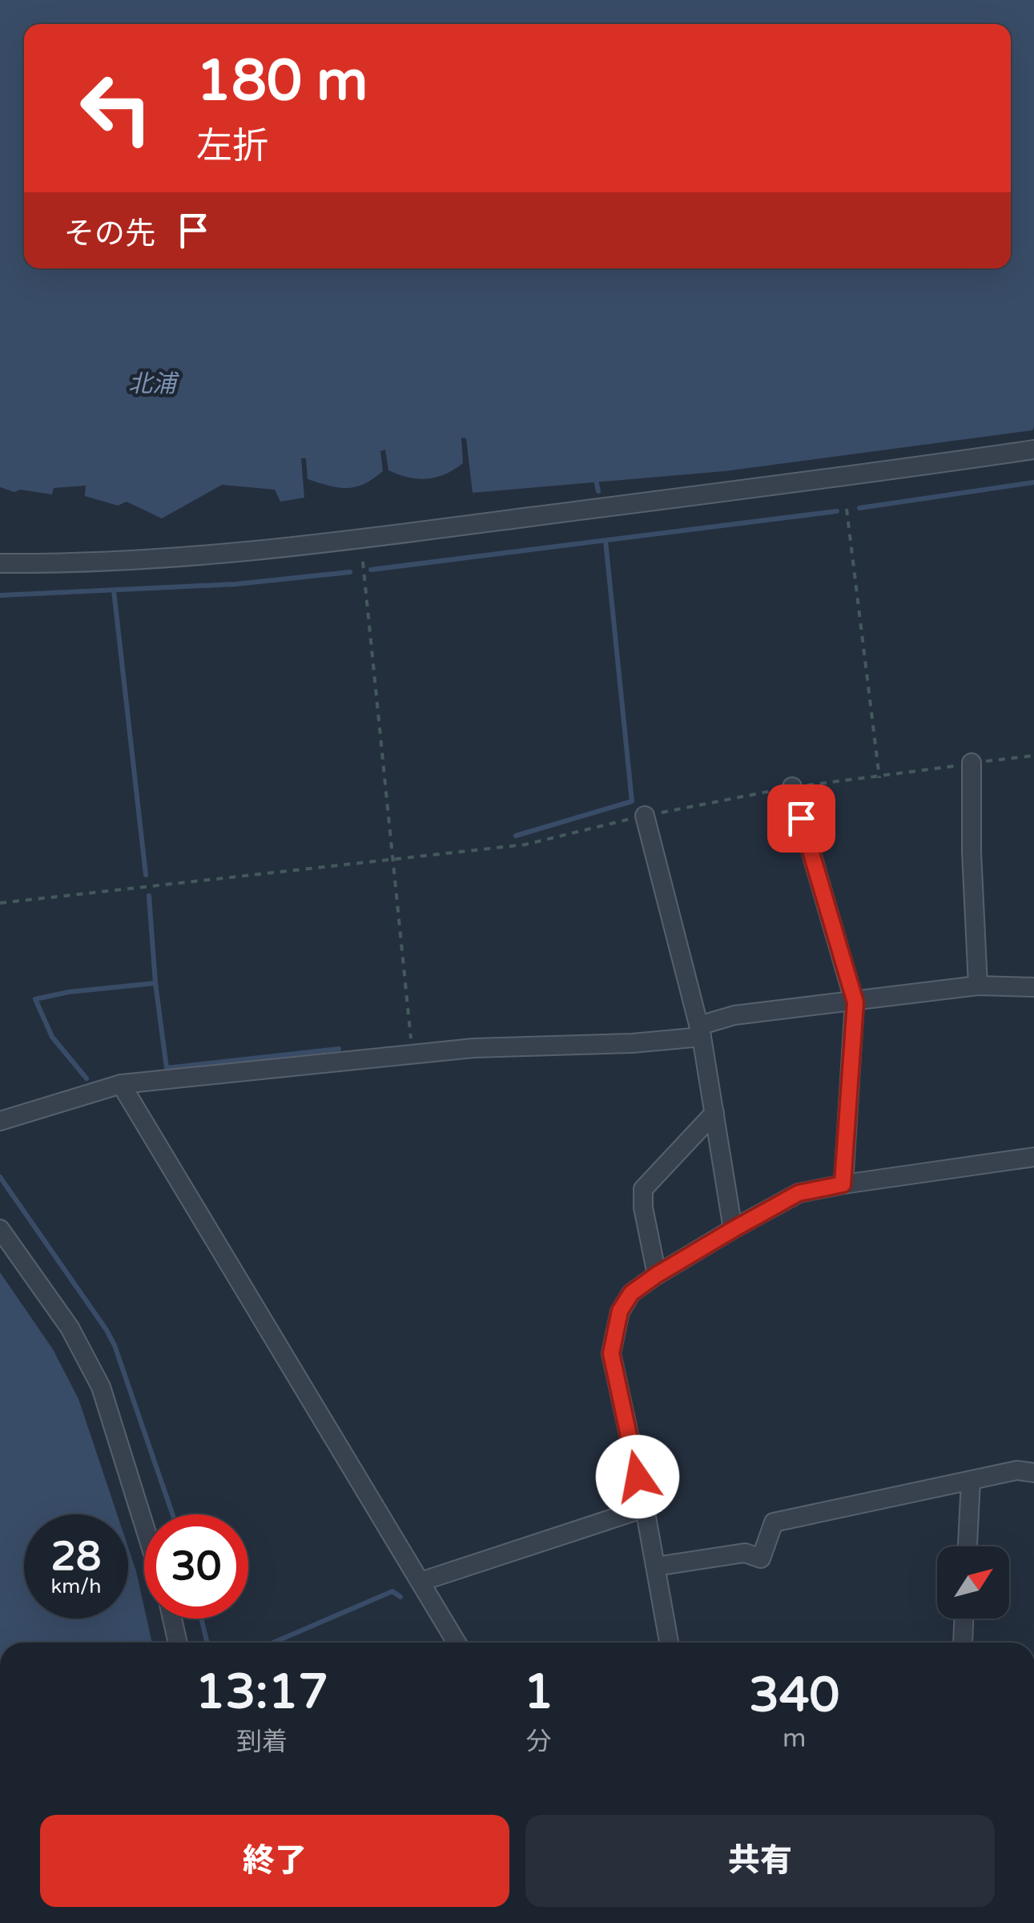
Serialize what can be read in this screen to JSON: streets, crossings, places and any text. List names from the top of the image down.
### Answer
{
  "water": ["北浦"],
  "north": "top right",
  "page": {
    "turn": ["180 m", "左折"],
    "then": "その先",
    "speed": "28 km/h",
    "limit": "30",
    "eta": [
      "13:17",
      "到着",
      "1",
      "分",
      "340",
      "m"
    ],
    "buttons": ["終了", "共有"]
  }
}
